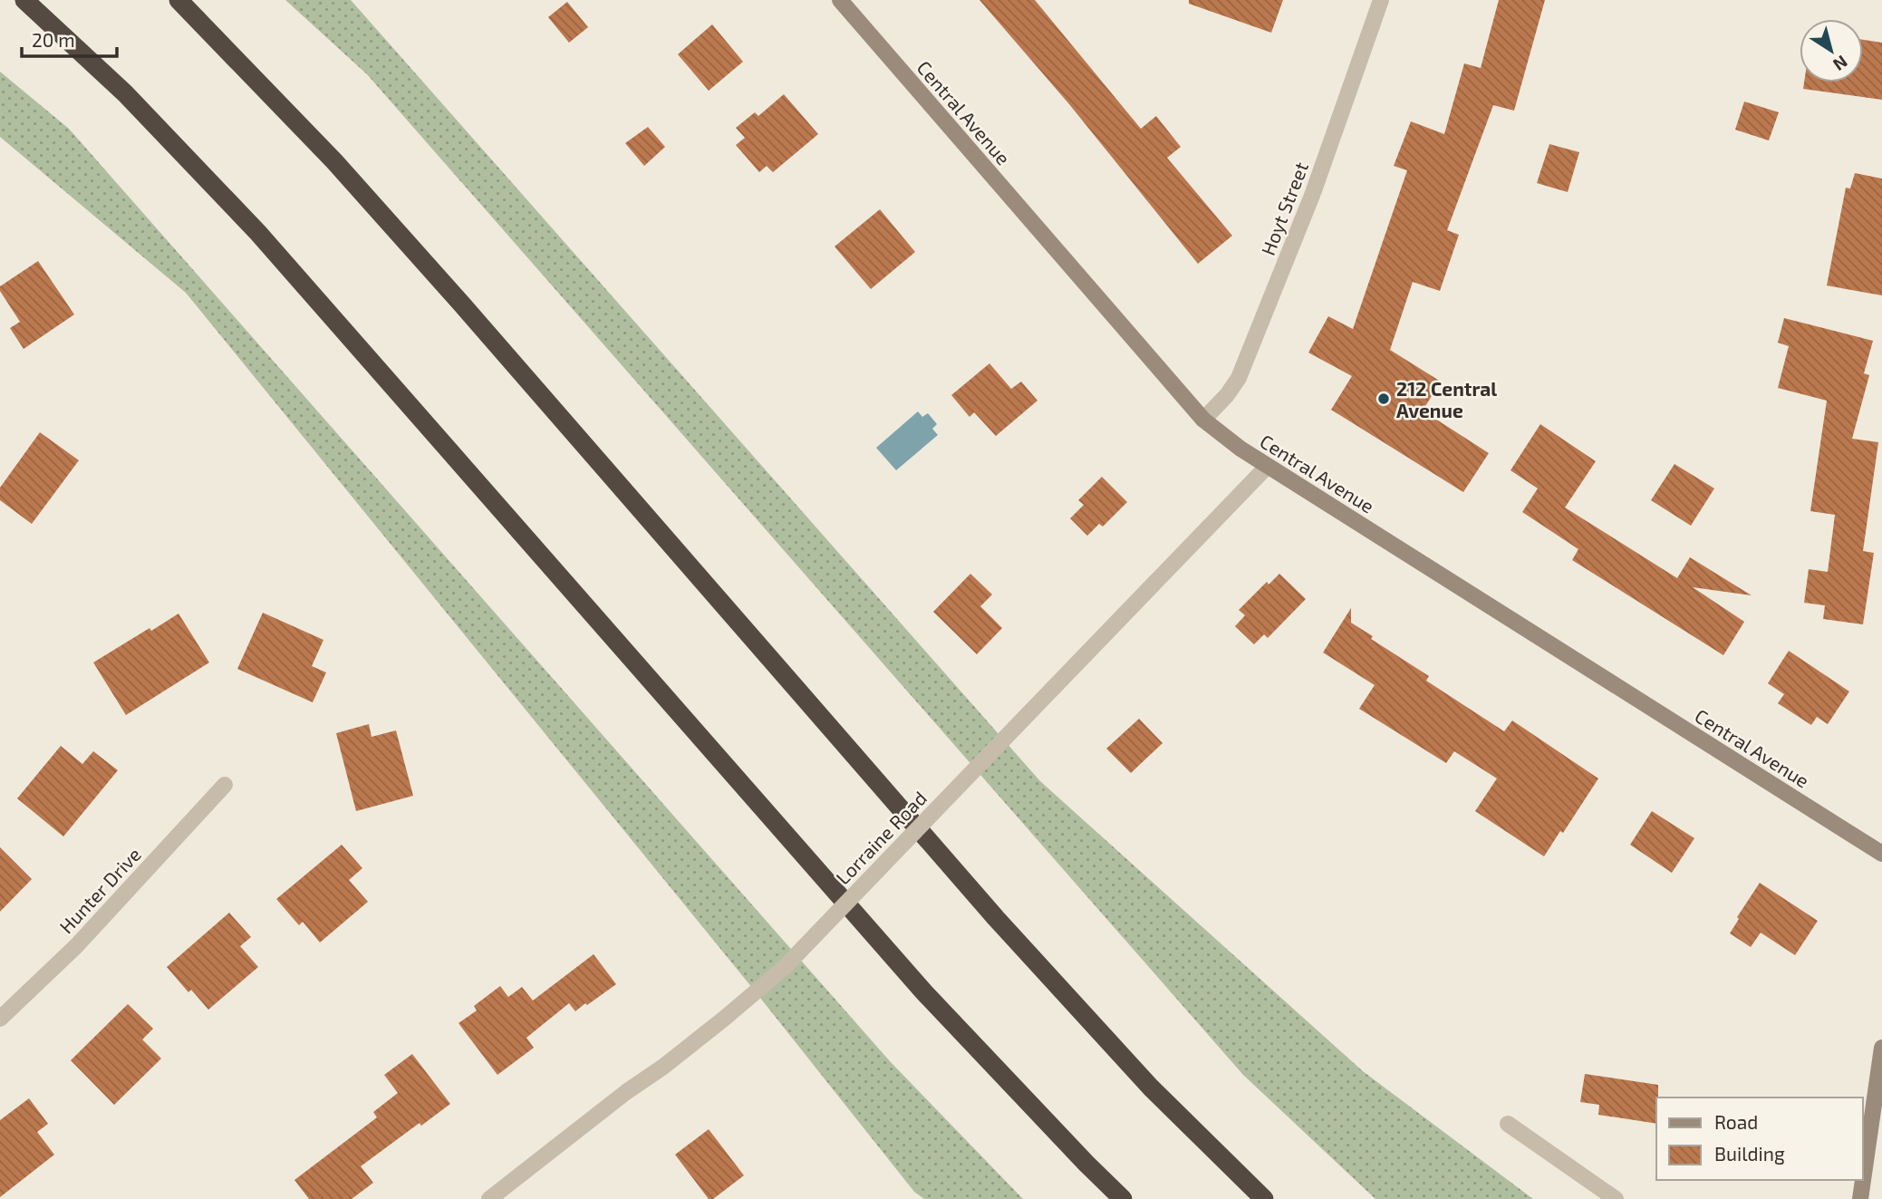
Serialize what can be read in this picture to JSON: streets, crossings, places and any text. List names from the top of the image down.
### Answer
{
  "streets": {
    "main road": ["Central Avenue"],
    "street": ["Hoyt Street", "Lorraine Road", "Hunter Drive"]
  },
  "crossings": [
    ["Central Avenue", "Hoyt Street"],
    ["Central Avenue", "Lorraine Road"]
  ],
  "places": ["212 Central Avenue"],
  "legend": ["Road", "Building"],
  "scale_bar": "20 m",
  "north": "bottom right"
}
